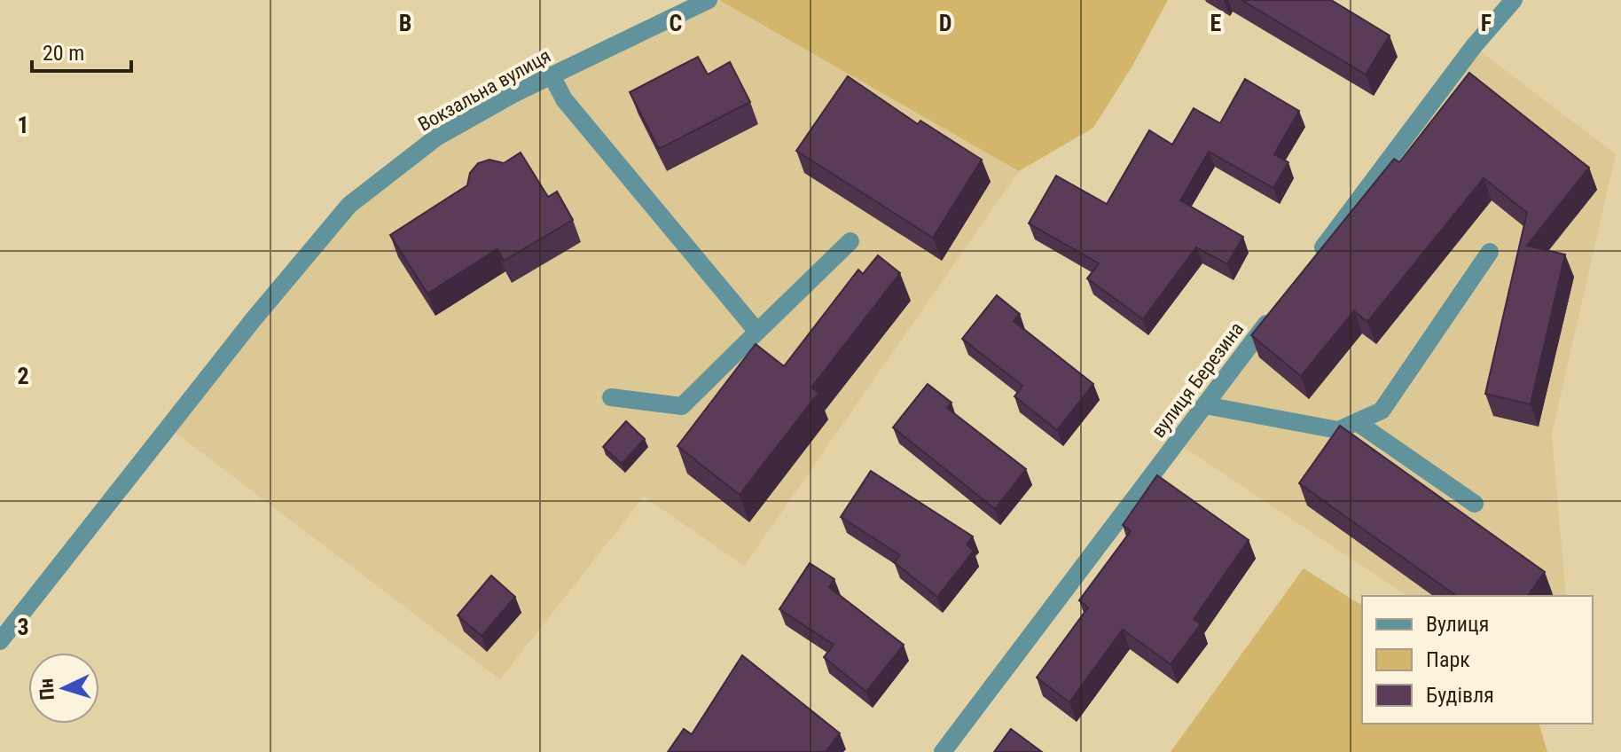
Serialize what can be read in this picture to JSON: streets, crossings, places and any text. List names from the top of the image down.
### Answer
{
  "streets": {
    "street": ["Вокзальна вулиця", "вулиця Березина"]
  },
  "legend": ["Вулиця", "Парк", "Будівля"],
  "scale_bar": "20 m",
  "north": "left",
  "grid": {
    "columns": [
      "B",
      "C",
      "D",
      "E",
      "F"
    ],
    "rows": ["1", "2", "3"]
  }
}
